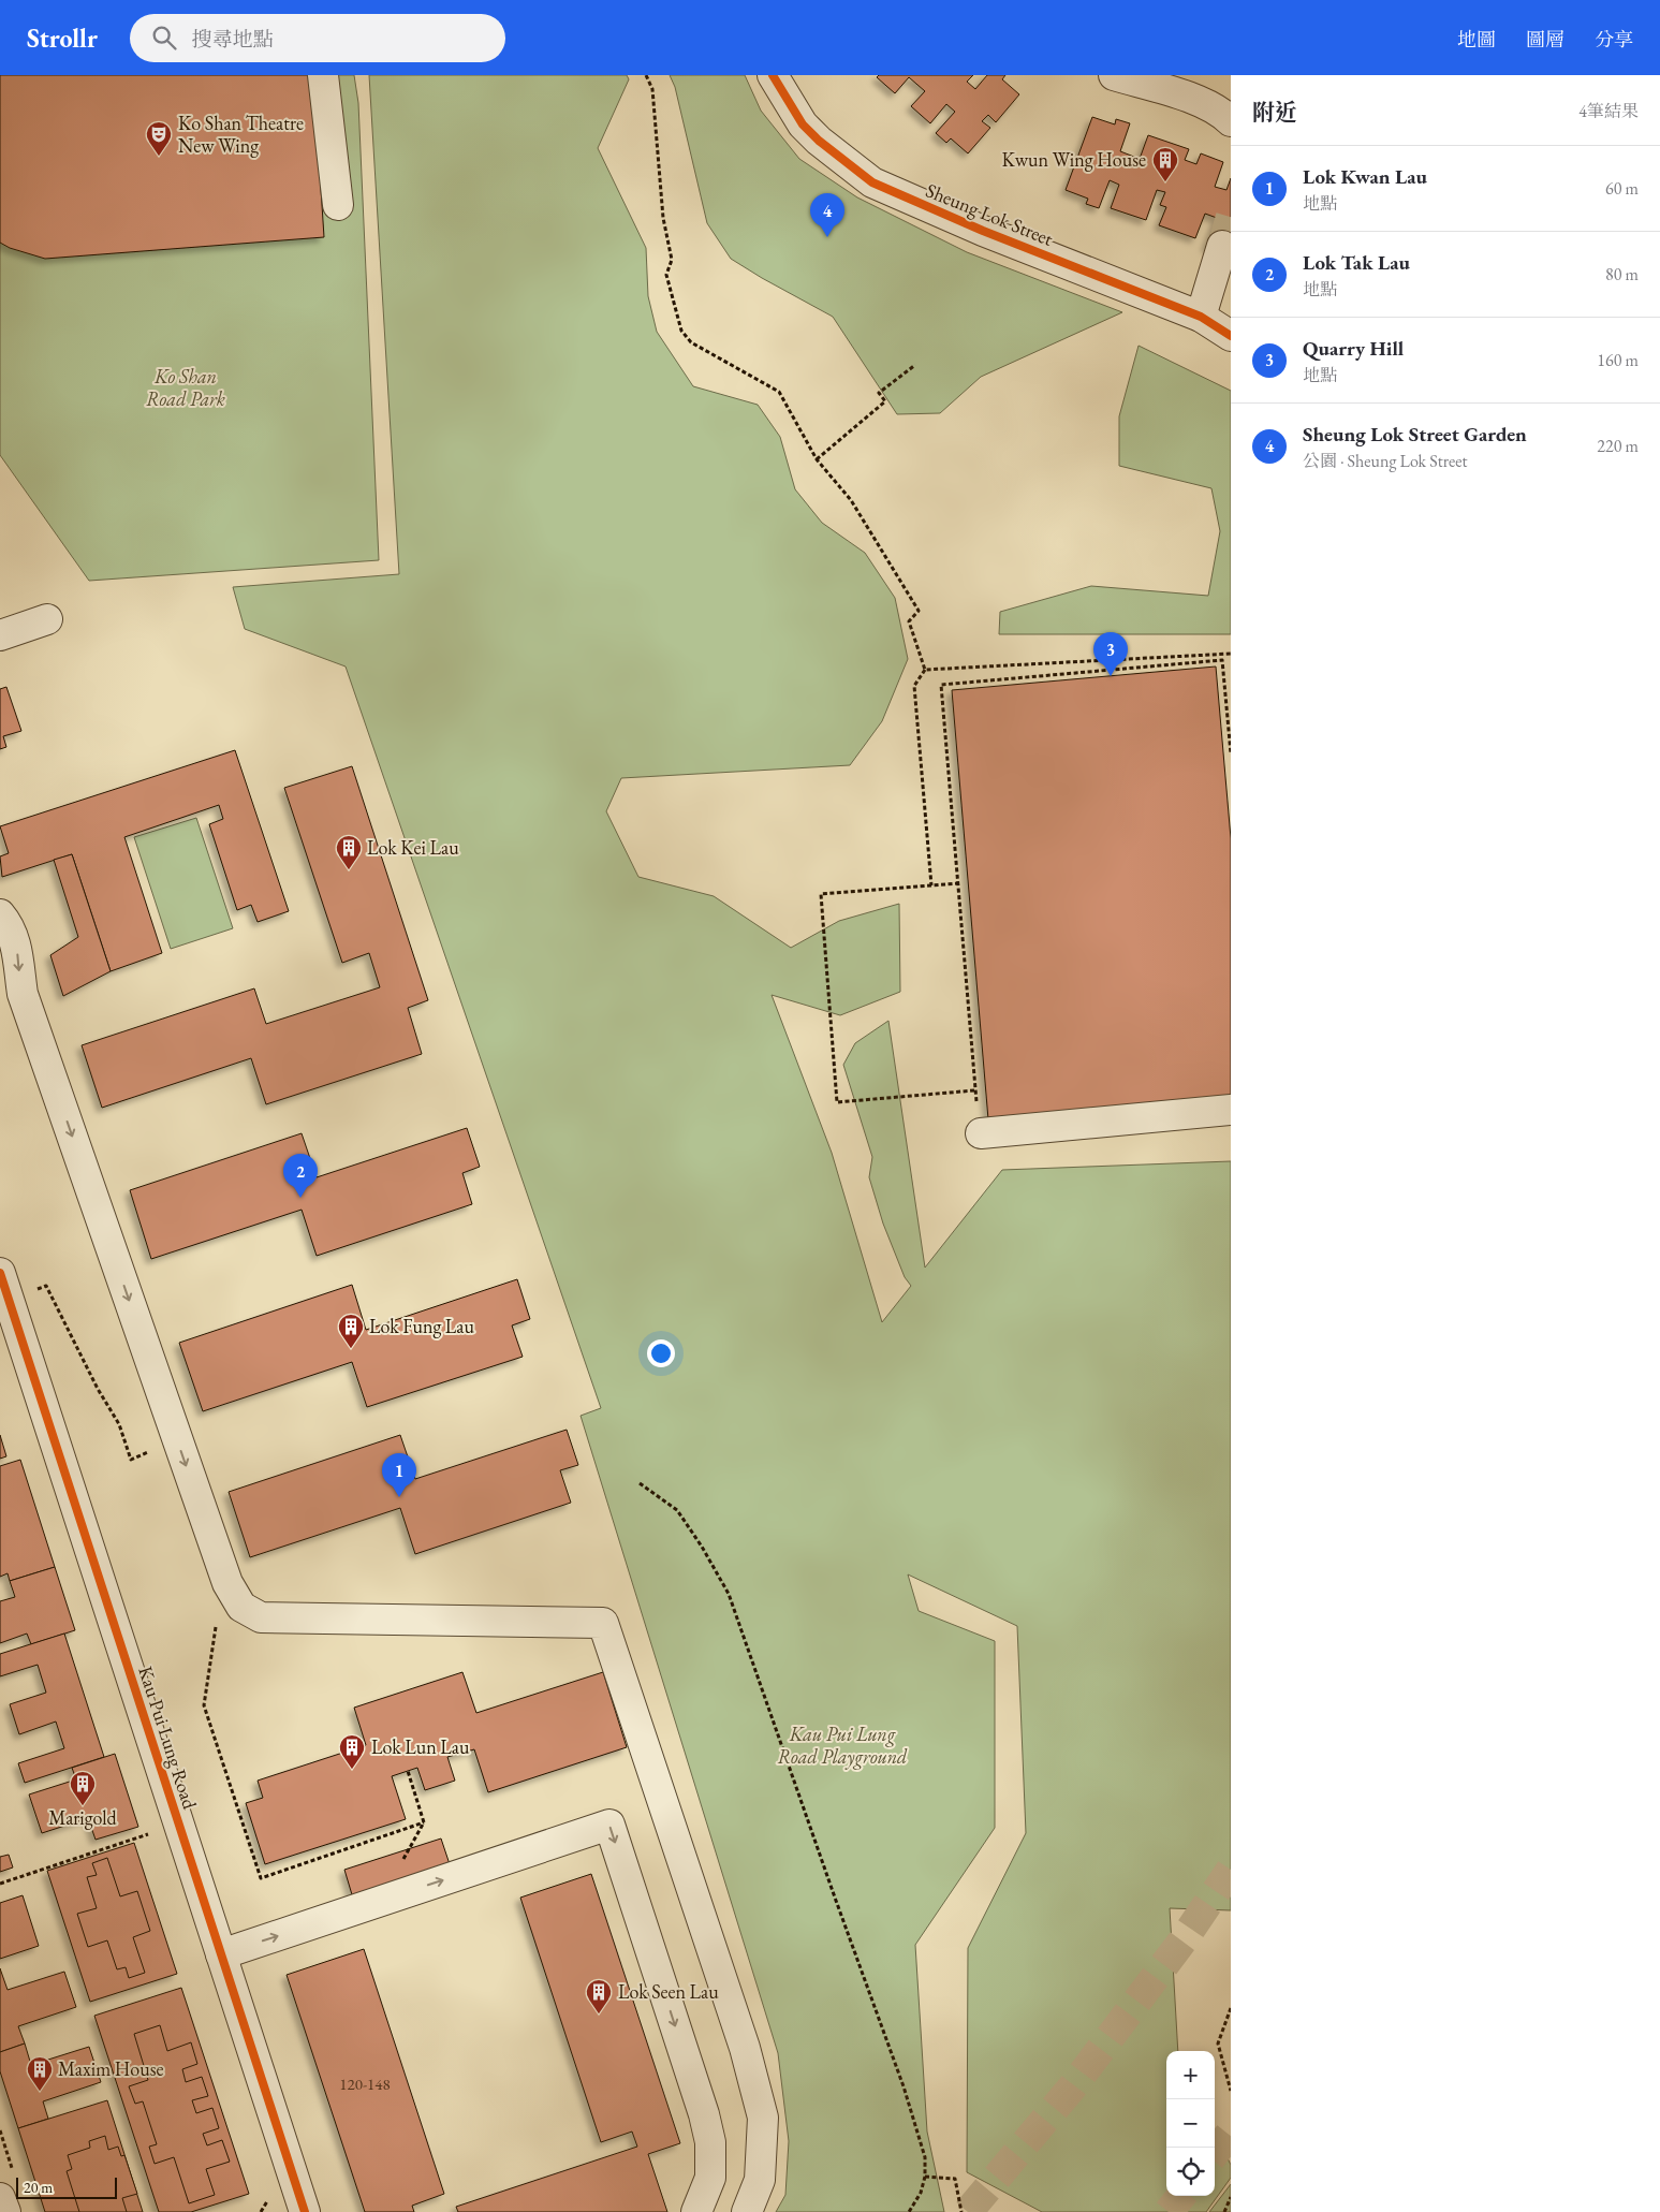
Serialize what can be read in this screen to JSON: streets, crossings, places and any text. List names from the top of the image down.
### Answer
{
  "streets": {
    "street": ["Sheung Lok Street", "Kau Pui Lung Road"]
  },
  "parks": ["Ko Shan Road Park", "Kau Pui Lung Road Playground"],
  "places": {
    "theatre": ["Ko Shan Theatre New Wing"],
    "building": [
      "Kwun Wing House",
      "Lok Kei Lau",
      "Lok Fung Lau",
      "Lok Lun Lau",
      "Marigold",
      "Lok Seen Lau",
      "Maxim House"
    ]
  },
  "house_numbers": ["120-148"],
  "scale_bar": "20 m",
  "page": {
    "header": "Strollr",
    "search": "搜尋地點",
    "nav": ["地圖", "圖層", "分享"],
    "heading": ["附近", "4筆結果"],
    "list": [
      {
        "mark": "1",
        "name": "Lok Kwan Lau",
        "note": "地點",
        "value": "60 m"
      },
      {
        "mark": "2",
        "name": "Lok Tak Lau",
        "note": "地點",
        "value": "80 m"
      },
      {
        "mark": "3",
        "name": "Quarry Hill",
        "note": "地點",
        "value": "160 m"
      },
      {
        "mark": "4",
        "name": "Sheung Lok Street Garden",
        "note": "公園 · Sheung Lok Street",
        "value": "220 m"
      }
    ],
    "pins": [
      "4",
      "3",
      "2",
      "1"
    ],
    "map_buttons": ["+", "−"],
    "scale": "20 m"
  }
}
